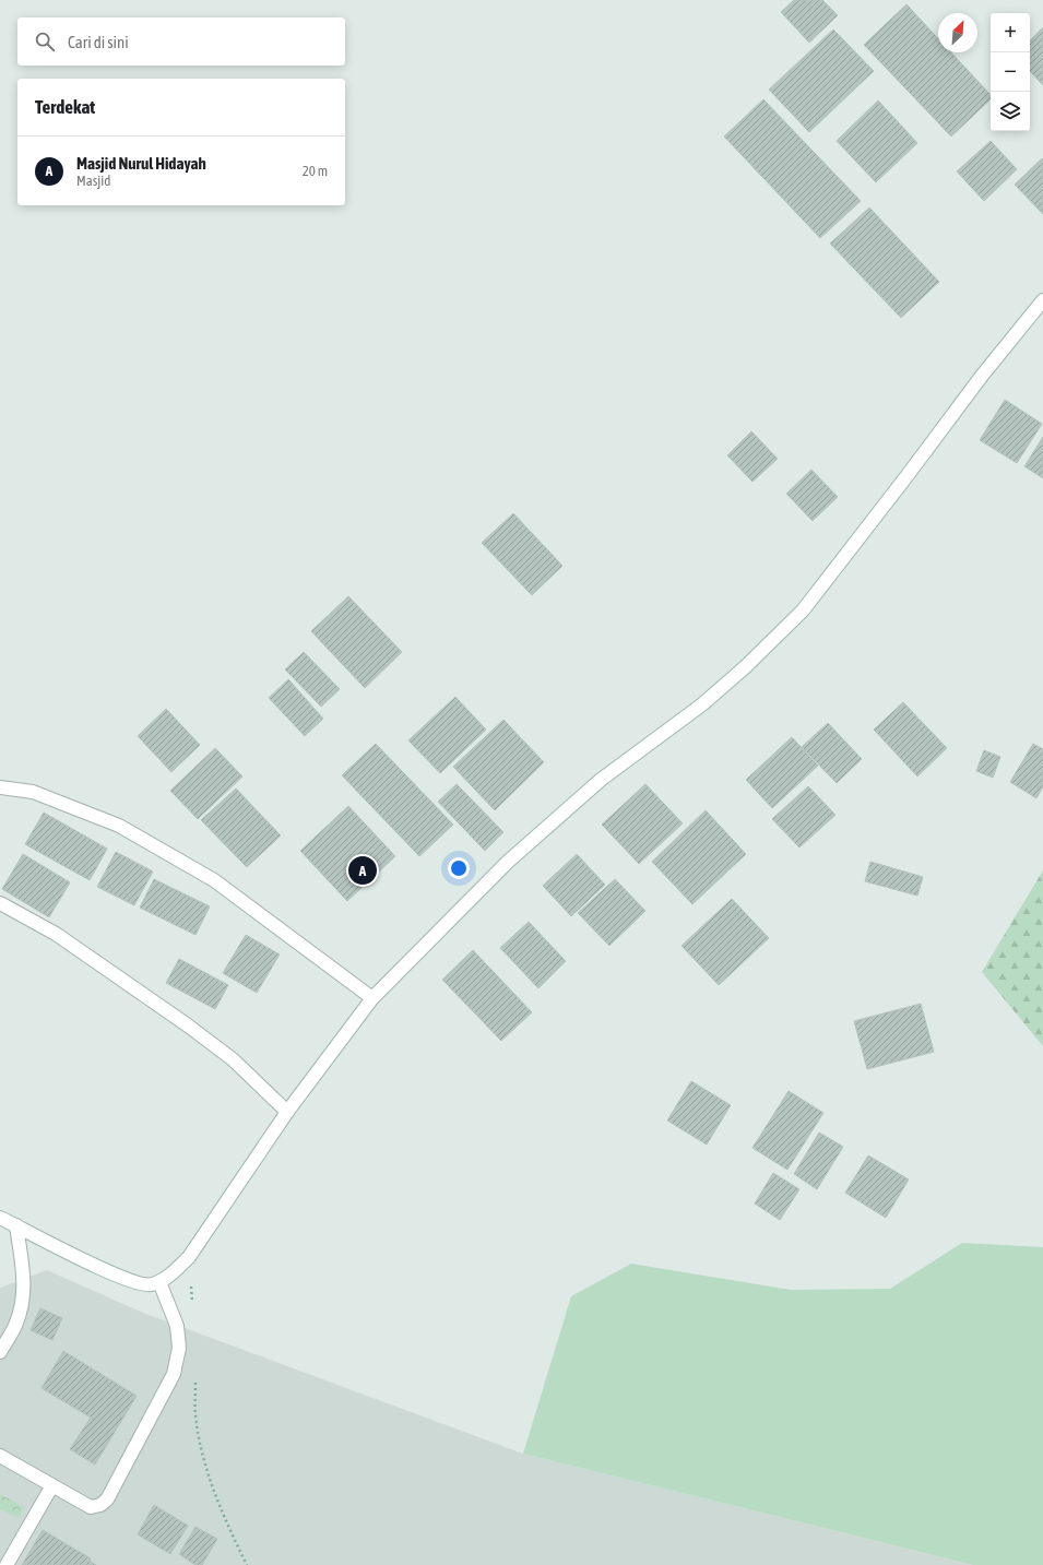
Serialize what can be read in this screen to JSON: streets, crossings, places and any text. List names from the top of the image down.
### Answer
{
  "north": "top right",
  "page": {
    "map_buttons": ["+", "−"],
    "search": "Cari di sini",
    "heading": "Terdekat",
    "list": [
      {
        "mark": "A",
        "name": "Masjid Nurul Hidayah",
        "note": "Masjid",
        "value": "20 m"
      }
    ],
    "pins": "A"
  }
}
